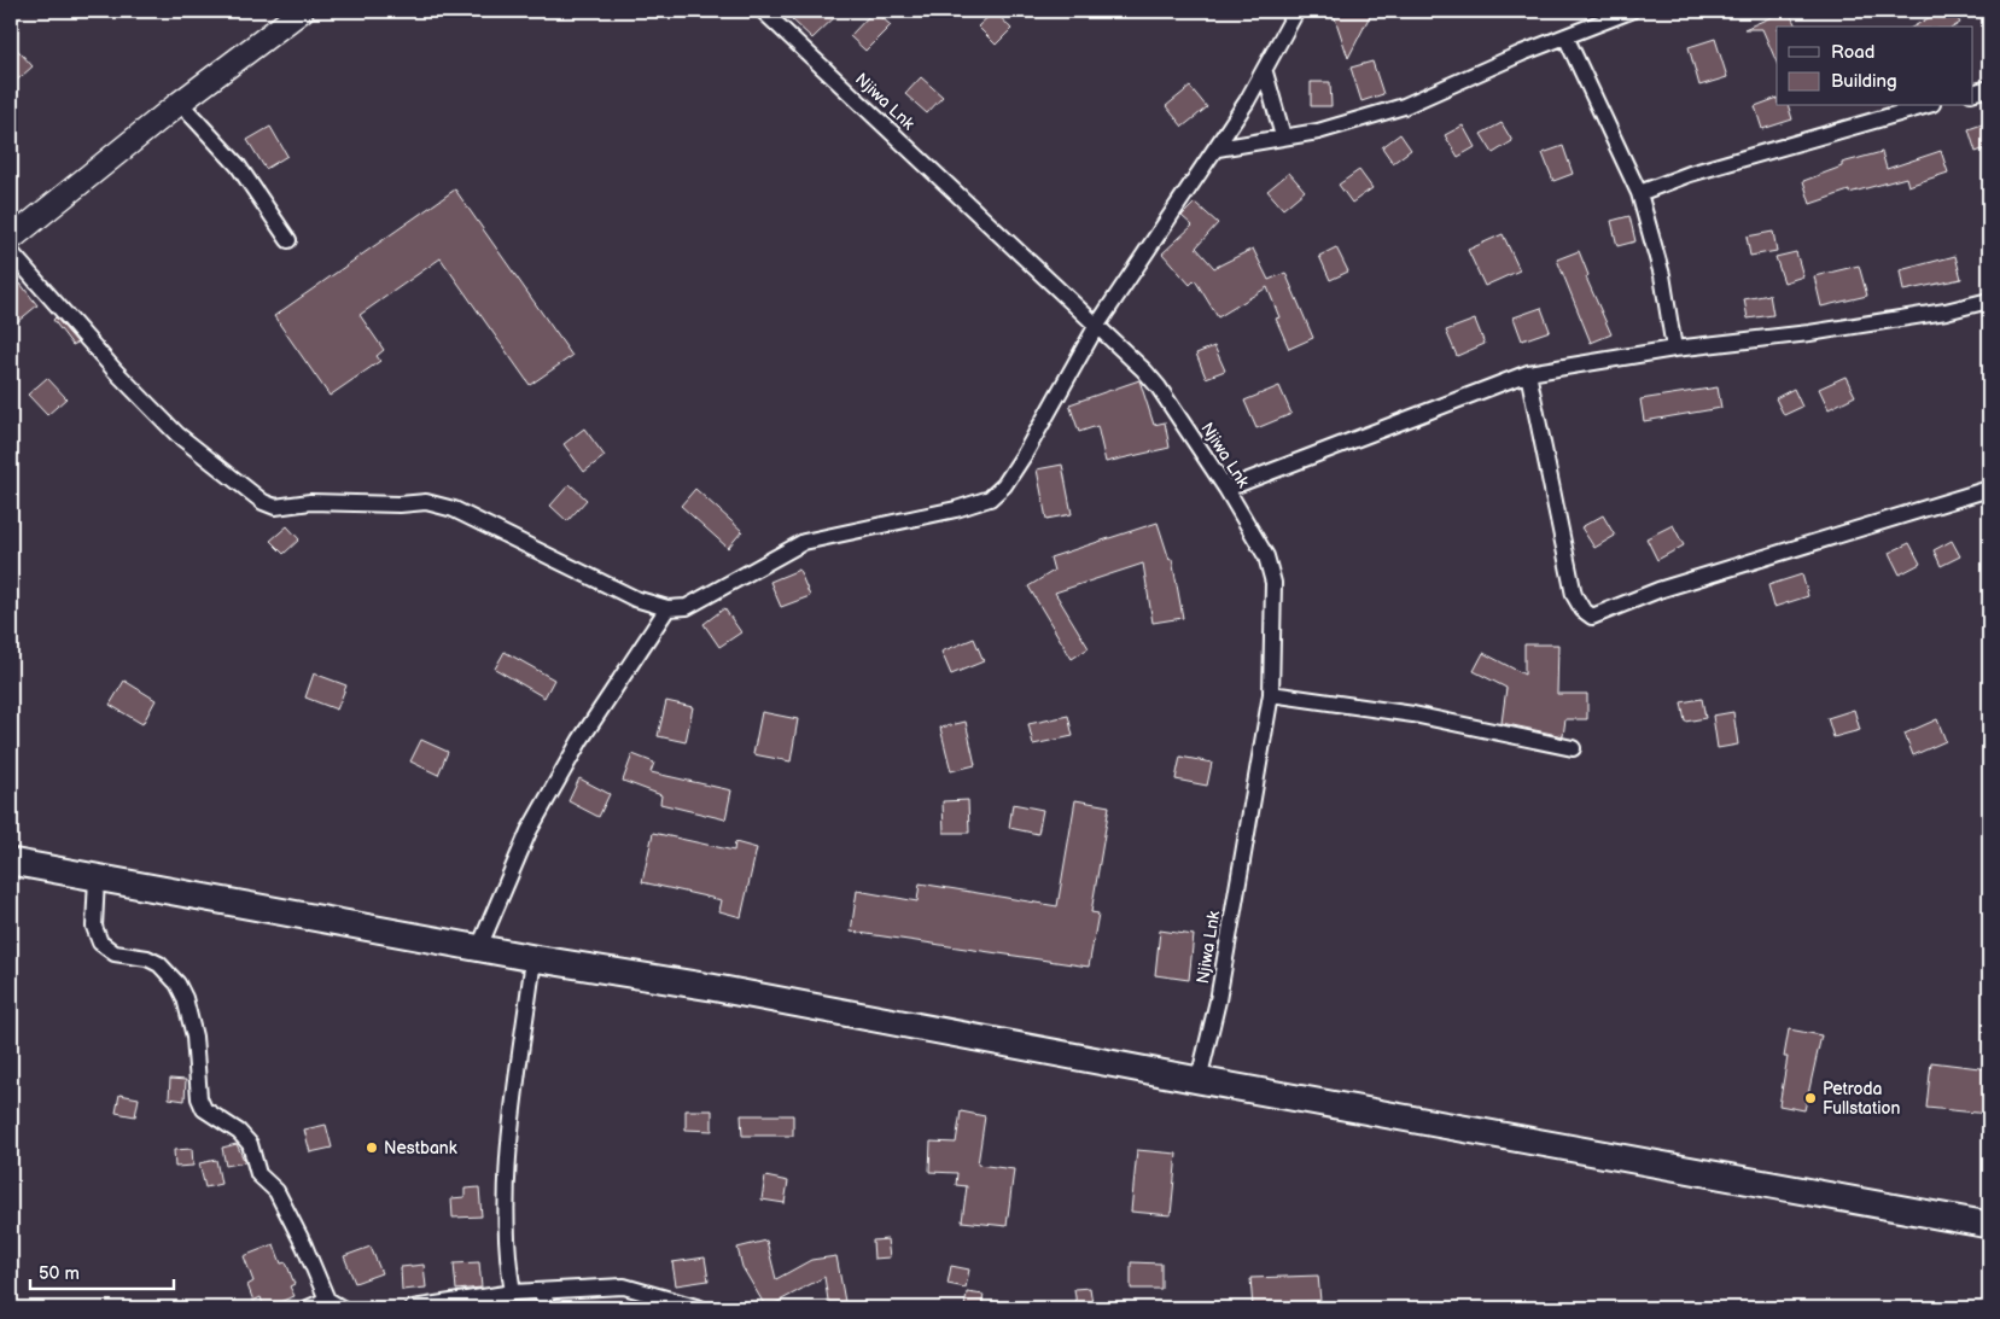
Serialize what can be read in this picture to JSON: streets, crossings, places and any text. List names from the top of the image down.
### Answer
{
  "streets": {
    "street": ["Njiwa Lnk"]
  },
  "places": ["Petroda Fullstation", "Nestbank"],
  "legend": ["Road", "Building"],
  "scale_bar": "50 m"
}
